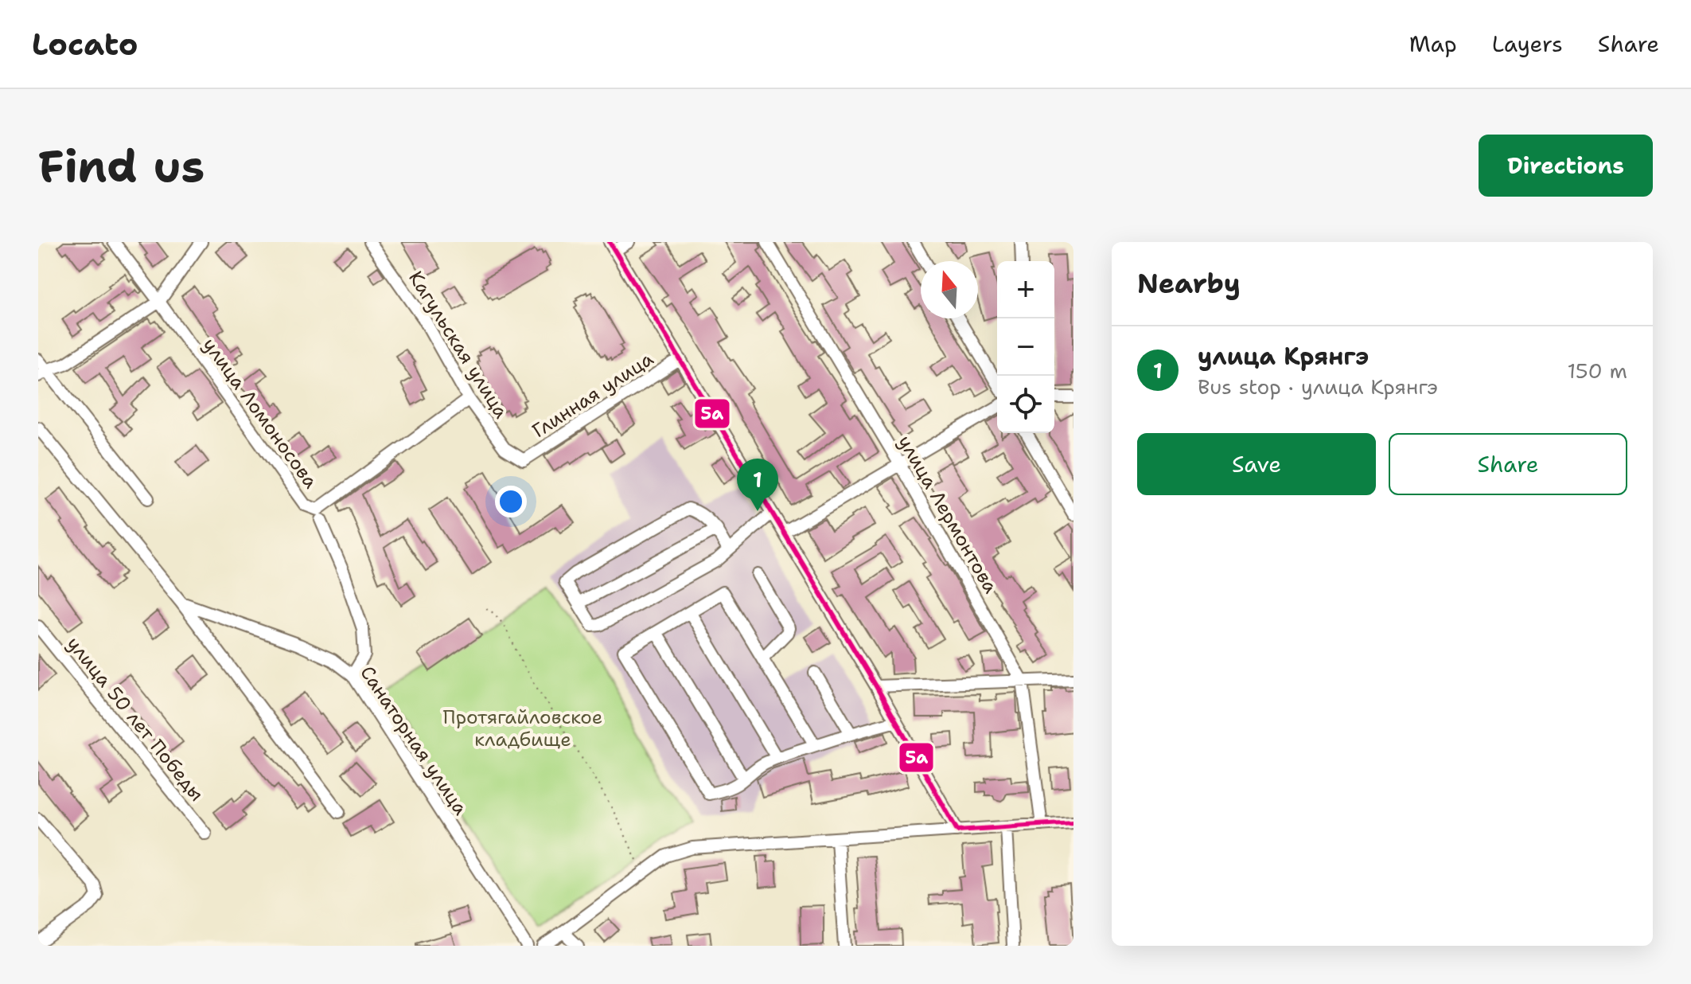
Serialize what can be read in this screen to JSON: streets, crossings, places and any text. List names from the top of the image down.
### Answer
{
  "streets": {
    "street": [
      "Кагульская улица",
      "Глинная улица",
      "улица Ломоносова",
      "улица Лермонтова",
      "улица 50 лет Победы",
      "Санаторная улица"
    ]
  },
  "crossings": [
    ["Кагульская улица", "Глинная улица"],
    ["Кагульская улица", "улица Ломоносова"]
  ],
  "parks": ["Протягайловское кладбище"],
  "lines": ["transit line 5а"],
  "north": "top",
  "page": {
    "header": "Locato",
    "nav": ["Map", "Layers", "Share"],
    "buttons": [
      "Directions",
      ["Save", "Share"]
    ],
    "title": "Find us",
    "heading": "Nearby",
    "map_buttons": ["+", "−"],
    "list": [
      {
        "mark": "1",
        "name": "улица Крянгэ",
        "note": "Bus stop · улица Крянгэ",
        "value": "150 m"
      }
    ],
    "pins": "1"
  }
}
